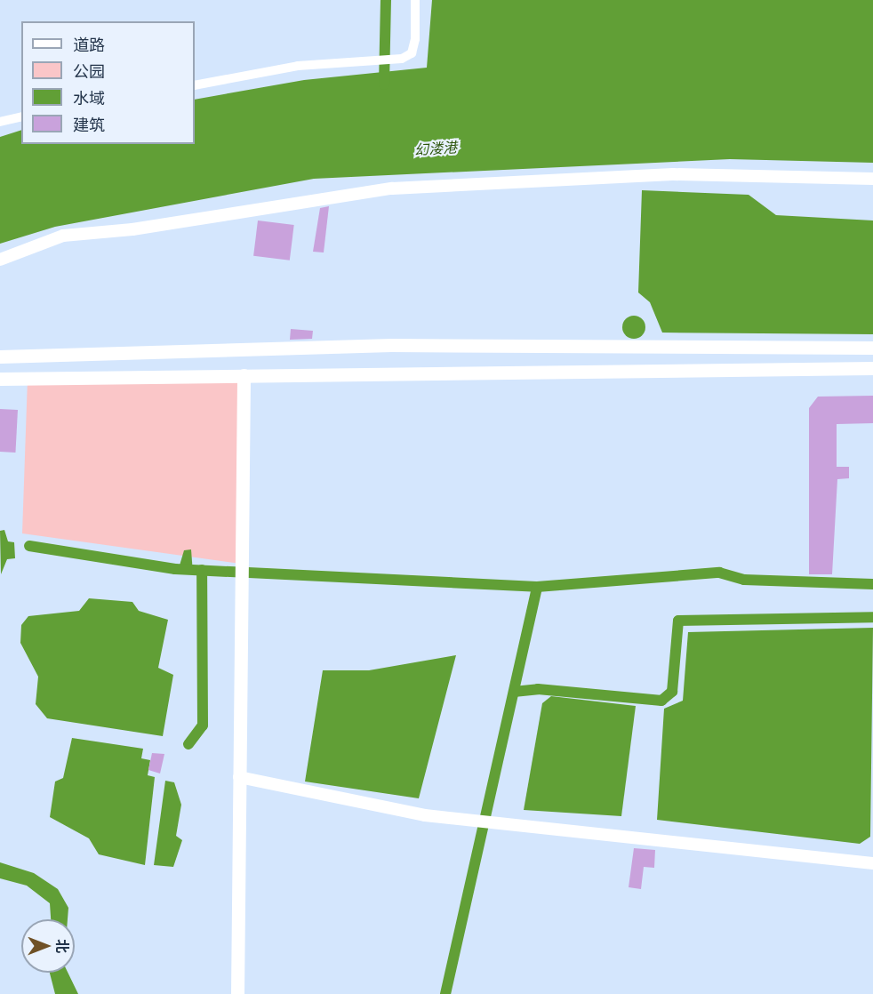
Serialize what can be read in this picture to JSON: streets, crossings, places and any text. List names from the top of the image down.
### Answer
{
  "water": ["幻溇港"],
  "legend": [
    "道路",
    "公园",
    "水域",
    "建筑"
  ],
  "north": "right"
}
